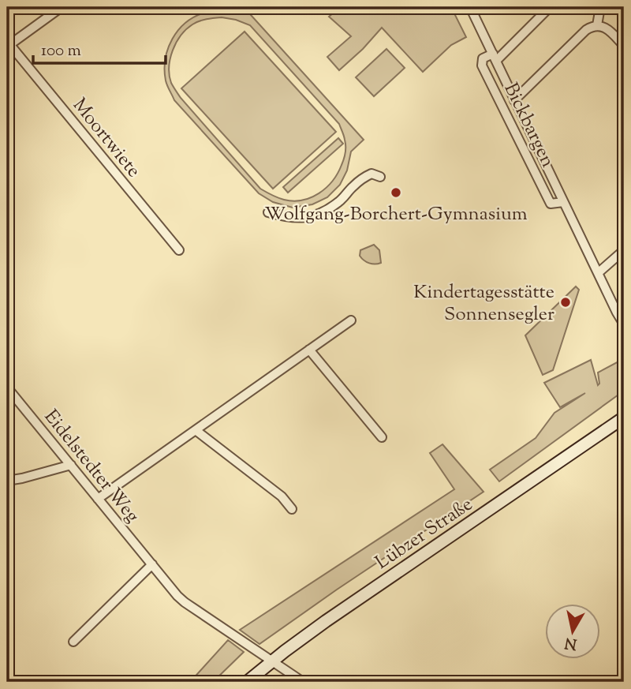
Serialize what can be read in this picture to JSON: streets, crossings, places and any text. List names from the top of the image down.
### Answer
{
  "streets": {
    "street": [
      "Bickbargen",
      "Moortwiete",
      "Eidelstedter Weg",
      "Lübzer Straße"
    ]
  },
  "crossings": [
    ["Eidelstedter Weg", "Lübzer Straße"]
  ],
  "places": ["Wolfgang-Borchert-Gymnasium", "Kindertagesstätte Sonnensegler"],
  "scale_bar": "100 m",
  "north": "bottom"
}
